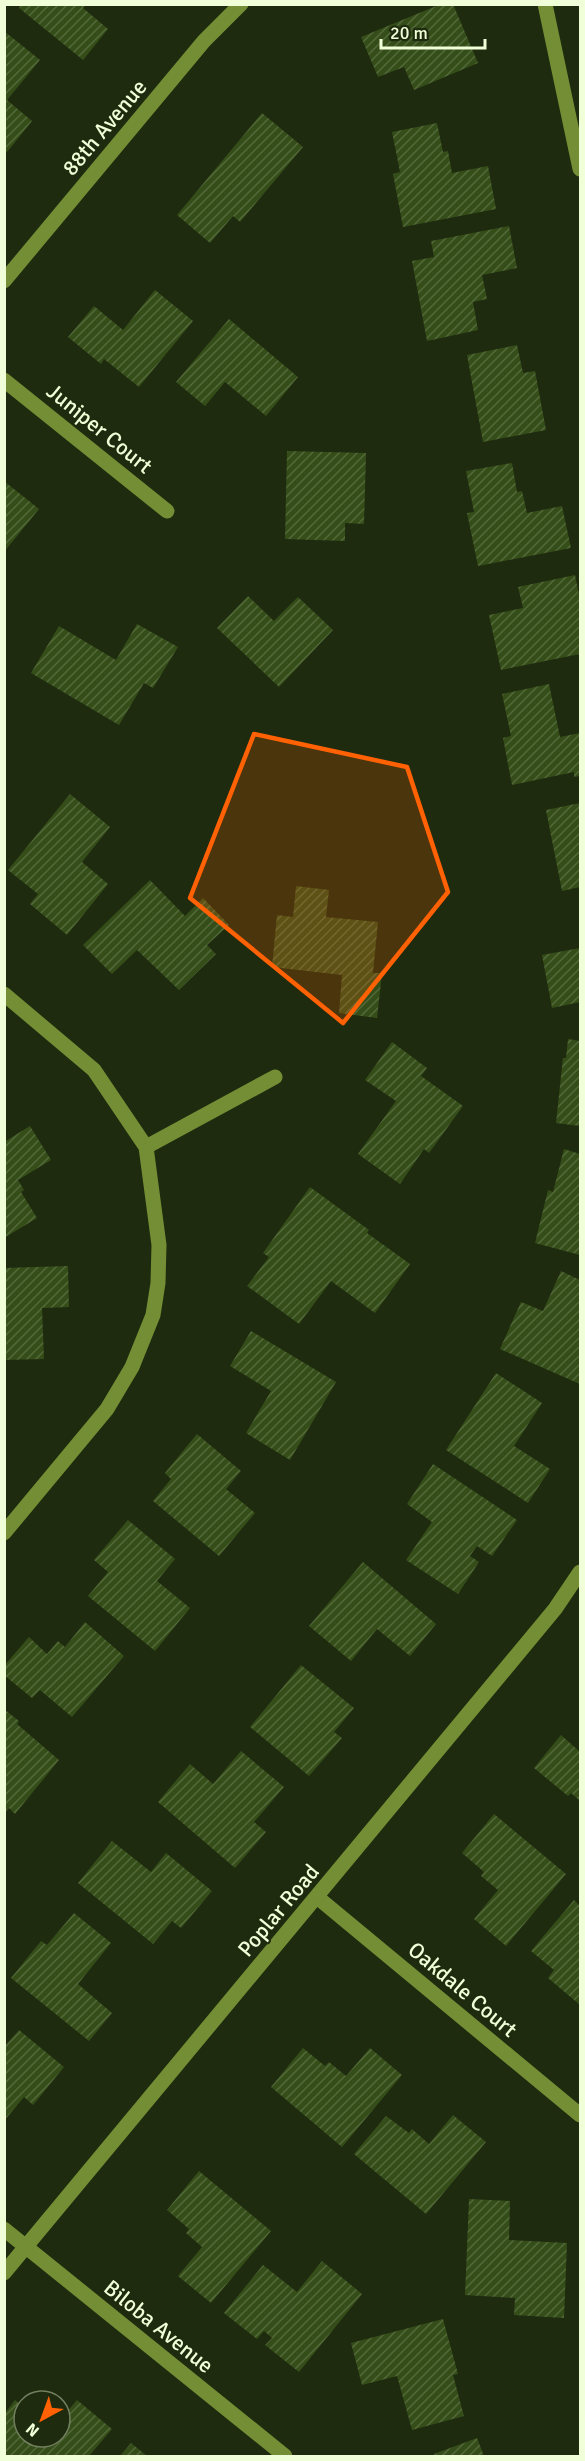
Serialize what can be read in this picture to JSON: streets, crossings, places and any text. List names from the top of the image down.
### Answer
{
  "streets": {
    "street": [
      "88th Avenue",
      "Juniper Court",
      "Poplar Road",
      "Oakdale Court",
      "Biloba Avenue"
    ]
  },
  "crossings": [
    ["Poplar Road", "Oakdale Court"],
    ["Poplar Road", "Biloba Avenue"]
  ],
  "scale_bar": "20 m",
  "north": "bottom left"
}
